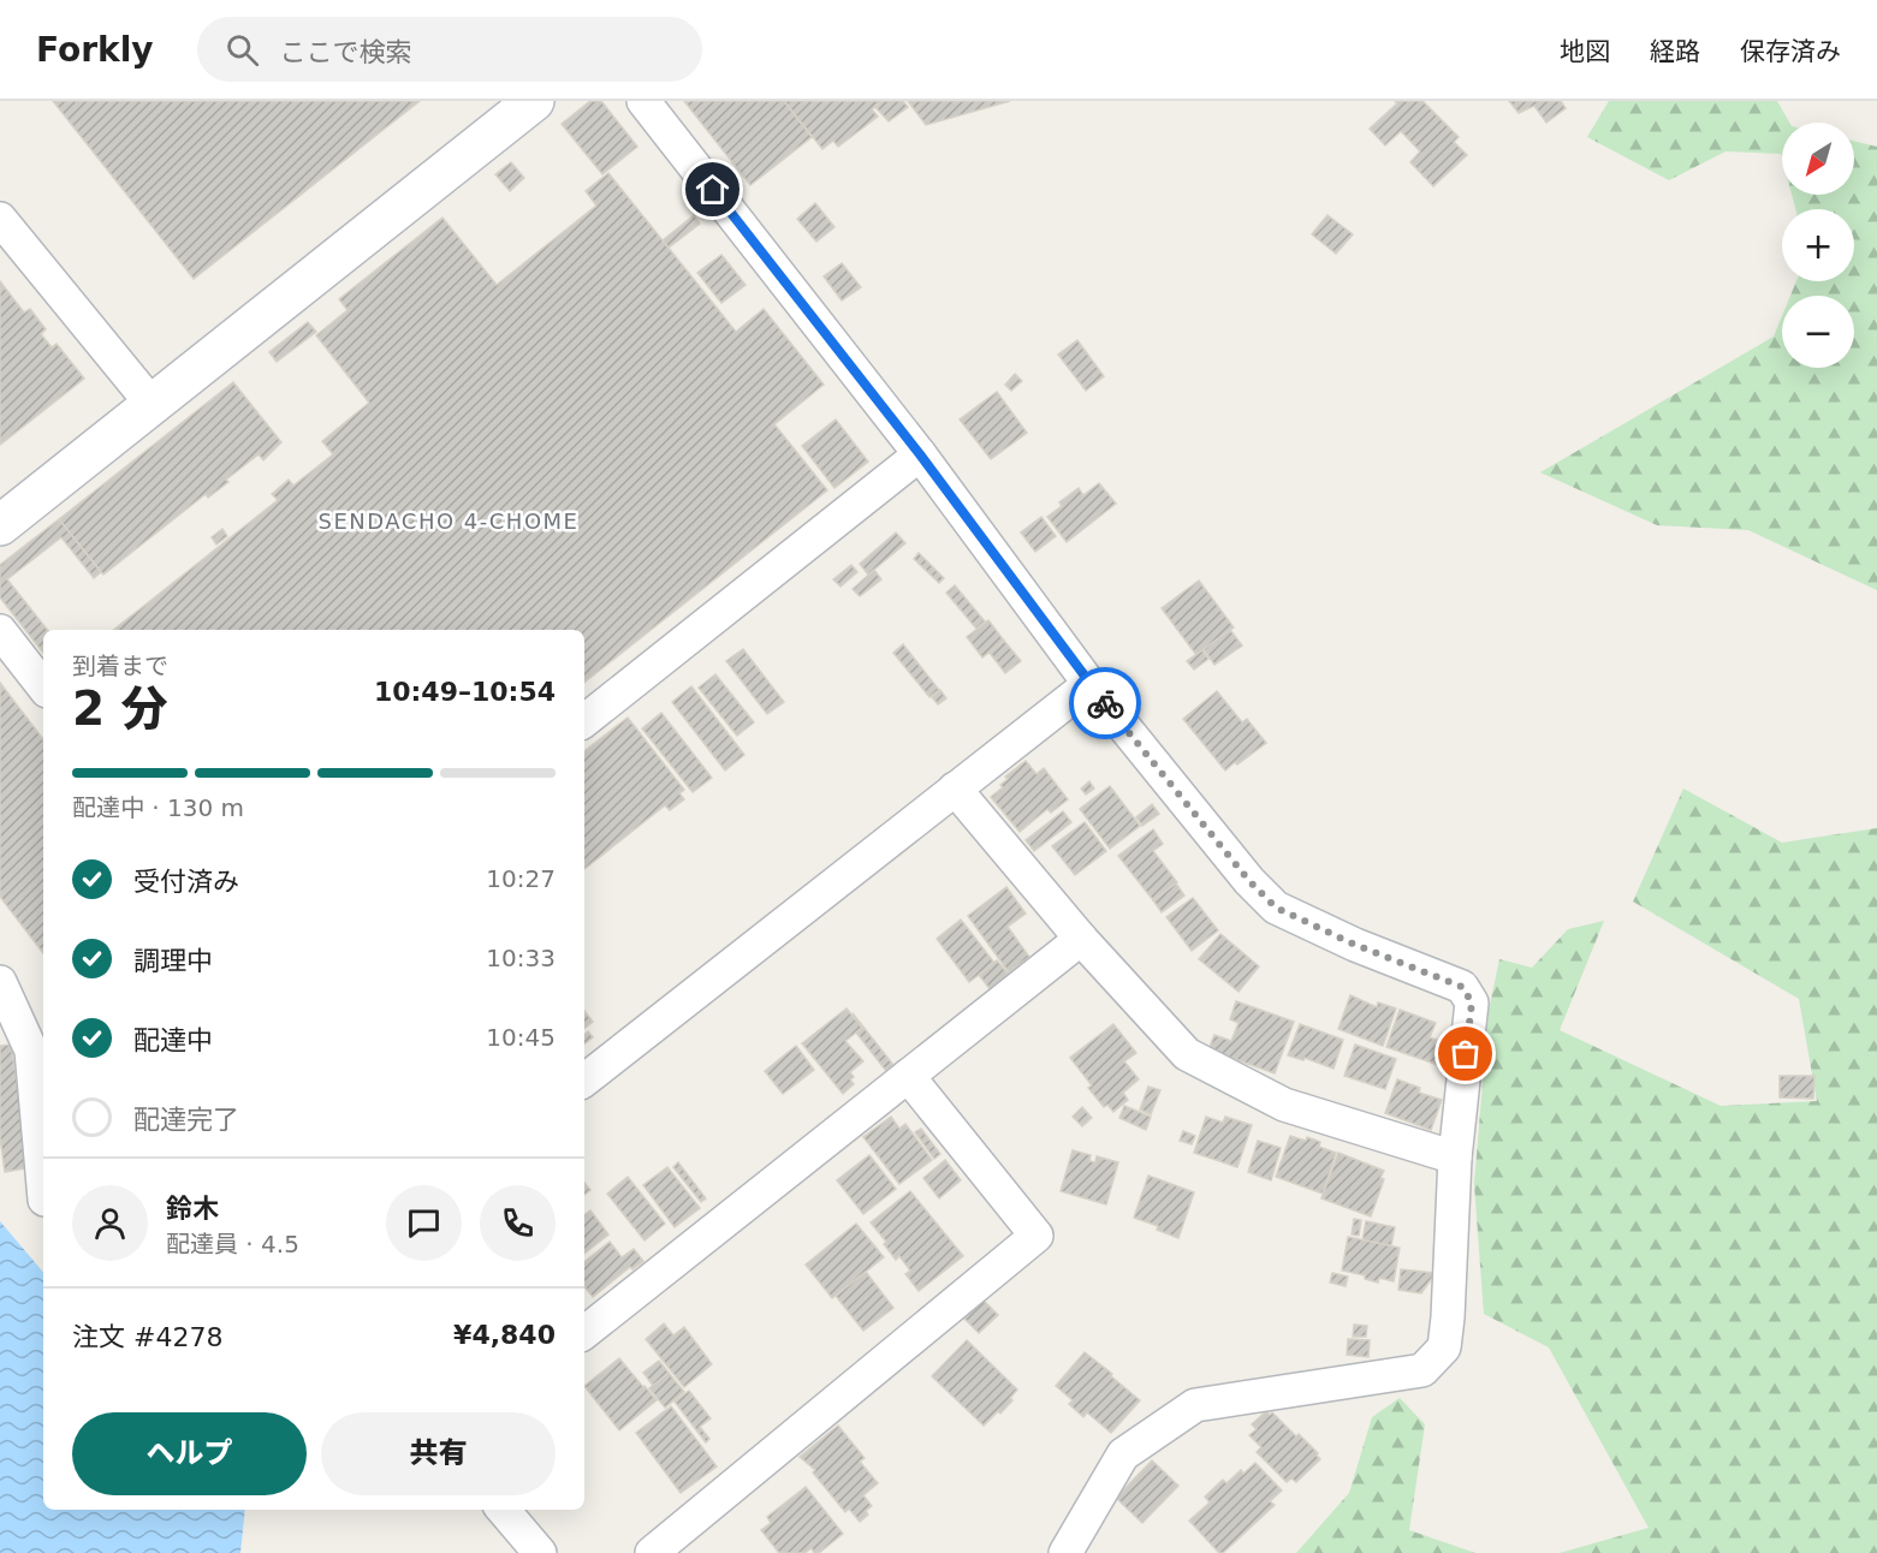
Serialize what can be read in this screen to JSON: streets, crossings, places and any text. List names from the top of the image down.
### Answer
{
  "districts": ["SENDACHO 4-CHOME"],
  "north": "bottom left",
  "page": {
    "header": "Forkly",
    "search": "ここで検索",
    "nav": ["地図", "経路", "保存済み"],
    "map_buttons": ["+", "−"],
    "heading": ["2 分", "到着まで", "10:49–10:54"],
    "panel": [
      "鈴木",
      "配達員 · 4.5",
      "注文 #4278",
      "¥4,840"
    ],
    "bar": "配達中 · 130 m",
    "list": [
      ["受付済み", "10:27"],
      ["調理中", "10:33"],
      ["配達中", "10:45"],
      "配達完了"
    ],
    "buttons": ["ヘルプ", "共有"]
  }
}
